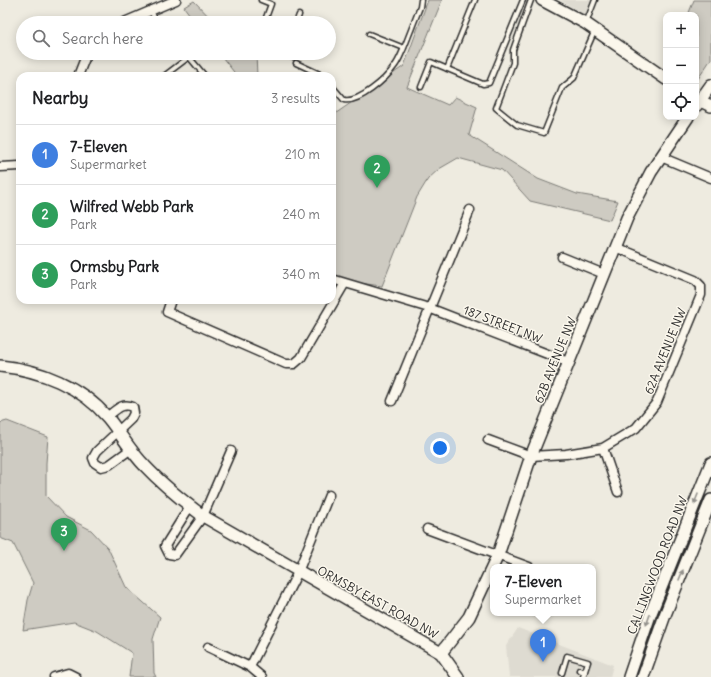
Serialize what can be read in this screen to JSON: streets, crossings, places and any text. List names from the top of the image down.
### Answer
{
  "streets": {
    "street": [
      "187 STREET NW",
      "62A AVENUE NW",
      "62B AVENUE NW",
      "CALLINGWOOD ROAD NW",
      "ORMSBY EAST ROAD NW"
    ]
  },
  "crossings": [
    ["187 STREET NW", "62B AVENUE NW"],
    ["62A AVENUE NW", "62B AVENUE NW"],
    ["62B AVENUE NW", "ORMSBY EAST ROAD NW"]
  ],
  "page": {
    "map_buttons": ["+", "−"],
    "search": "Search here",
    "heading": ["Nearby", "3 results"],
    "list": [
      {
        "mark": "1",
        "name": "7-Eleven",
        "note": "Supermarket",
        "value": "210 m"
      },
      {
        "mark": "2",
        "name": "Wilfred Webb Park",
        "note": "Park",
        "value": "240 m"
      },
      {
        "mark": "3",
        "name": "Ormsby Park",
        "note": "Park",
        "value": "340 m"
      }
    ],
    "pins": ["2", "3", "1"],
    "popup": ["7-Eleven", "Supermarket"]
  }
}
